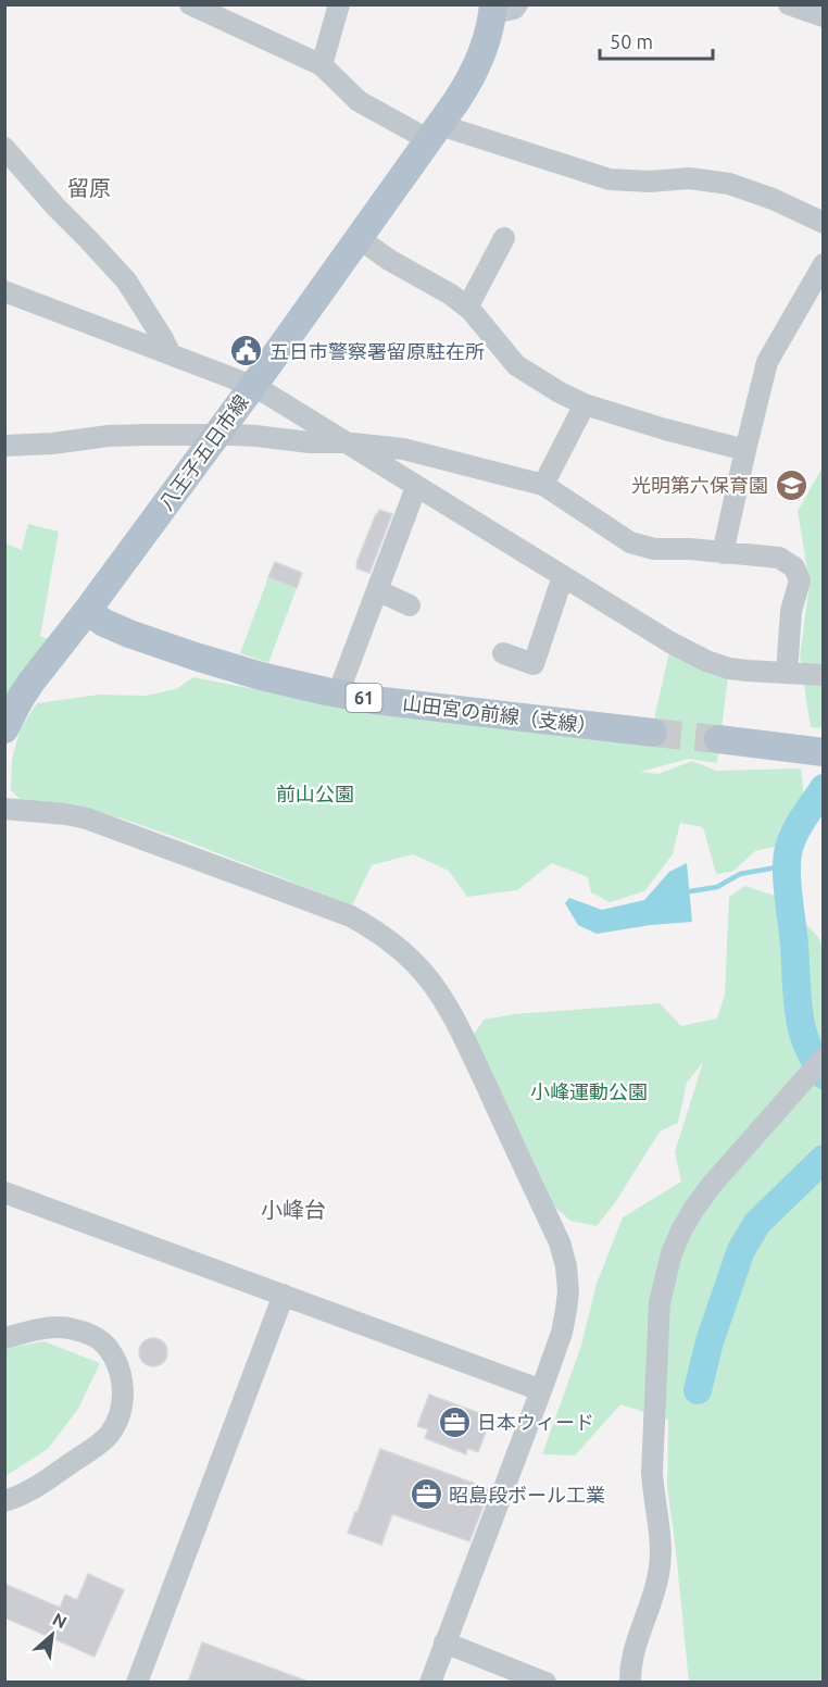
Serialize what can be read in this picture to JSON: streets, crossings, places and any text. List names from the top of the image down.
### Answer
{
  "streets": {
    "main road": ["八王子五日市線", "61", "山田宮の前線（支線）"]
  },
  "crossings": [
    ["八王子五日市線", "山田宮の前線（支線）"]
  ],
  "districts": ["留原", "小峰台"],
  "parks": ["前山公園", "小峰運動公園"],
  "places": {
    "public building": ["五日市警察署留原駐在所"],
    "school or university": ["光明第六保育園"],
    "office": ["日本ウィード", "昭島段ボール工業"]
  },
  "scale_bar": "50 m",
  "north": "top right"
}
